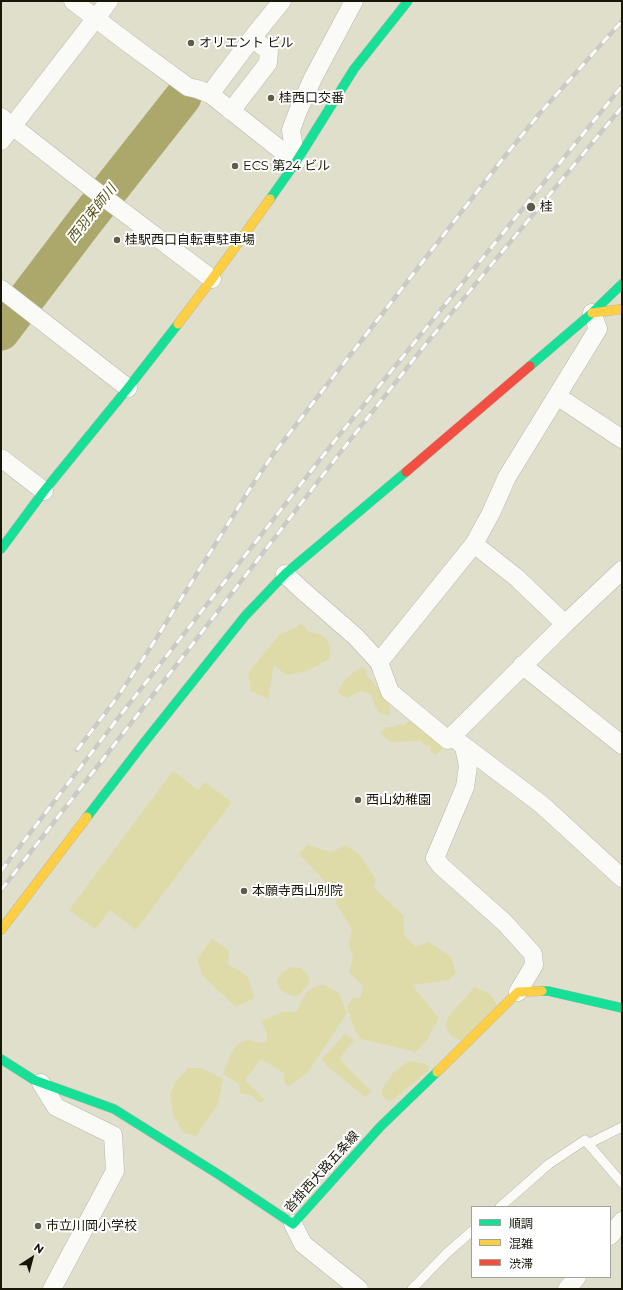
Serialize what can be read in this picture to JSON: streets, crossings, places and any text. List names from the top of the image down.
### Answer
{
  "streets": {
    "street": ["沓掛西大路五条線"]
  },
  "water": ["西羽束師川"],
  "places": [
    "オリエント ビル",
    "桂西口交番",
    "ECS 第24 ビル",
    "桂",
    "桂駅西口自転車駐車場",
    "西山幼稚園",
    "本願寺西山別院",
    "市立川岡小学校"
  ],
  "legend": ["順調", "混雑", "渋滞"],
  "north": "top right"
}
